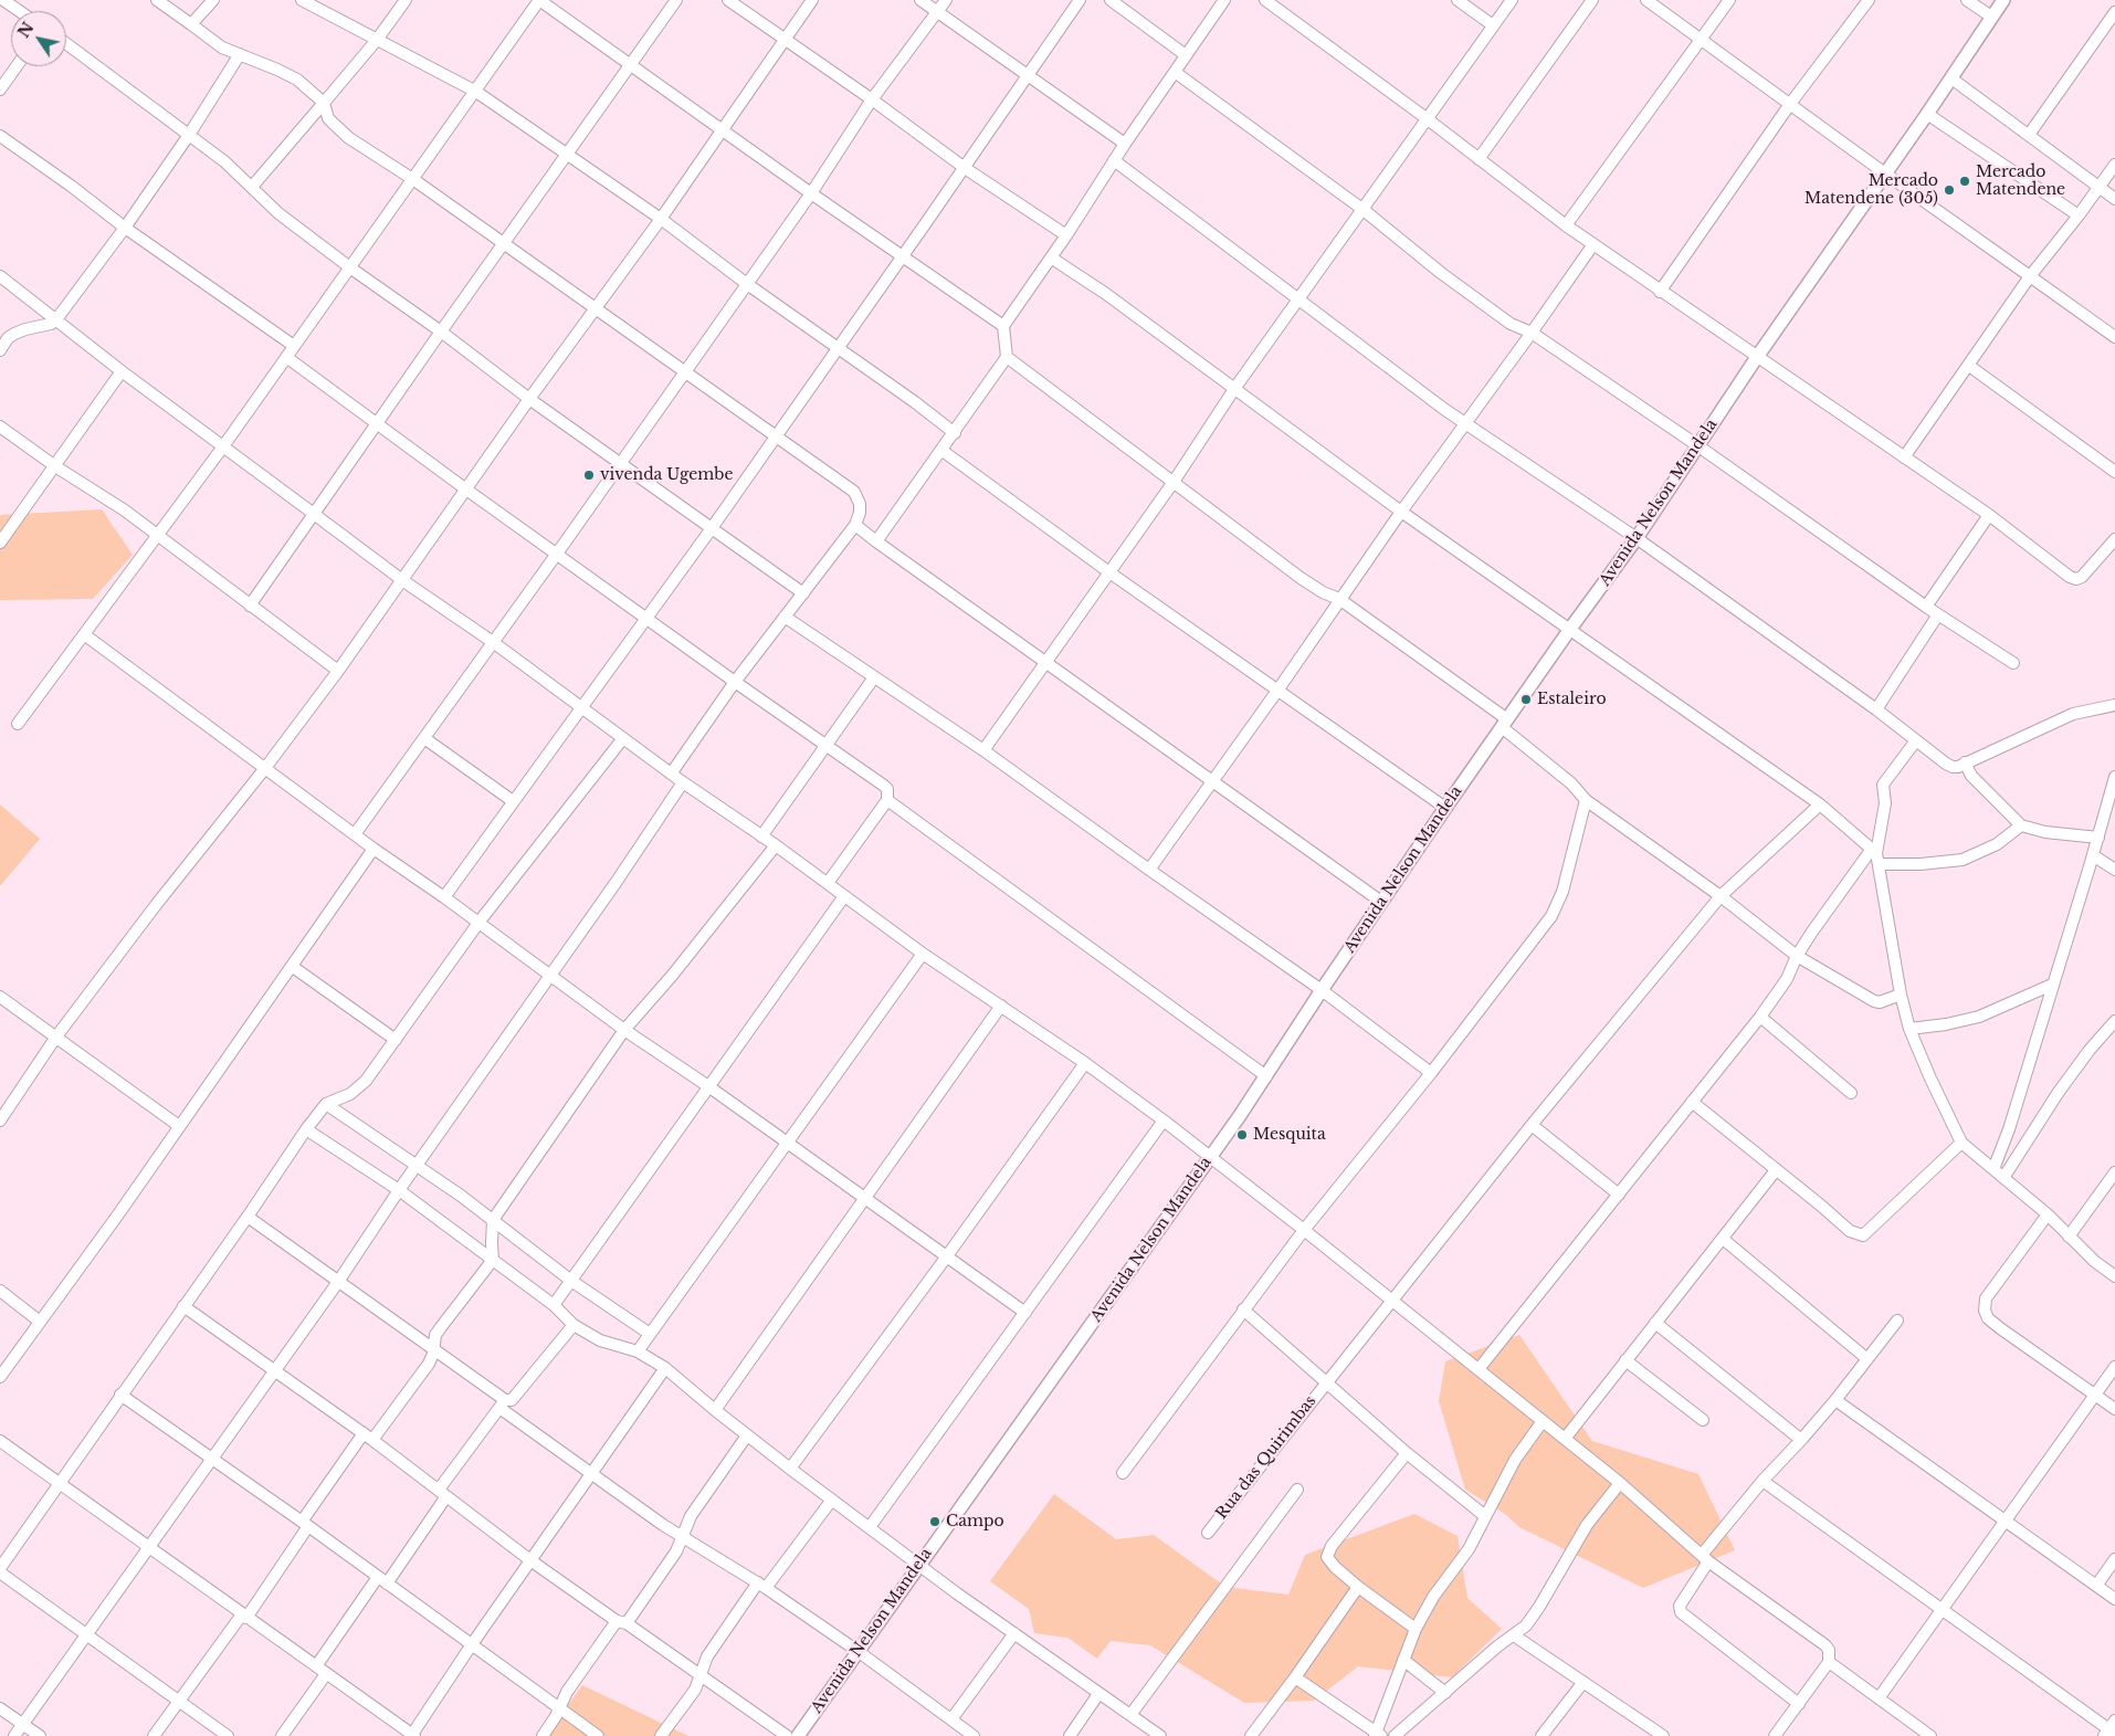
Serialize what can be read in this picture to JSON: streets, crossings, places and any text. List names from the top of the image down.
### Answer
{
  "streets": {
    "street": ["Avenida Nelson Mandela", "Rua das Quirimbas"]
  },
  "places": [
    "Mercado Matendene",
    "Mercado Matendene (305)",
    "vivenda Ugembe",
    "Estaleiro",
    "Mesquita",
    "Campo"
  ],
  "north": "top left"
}
